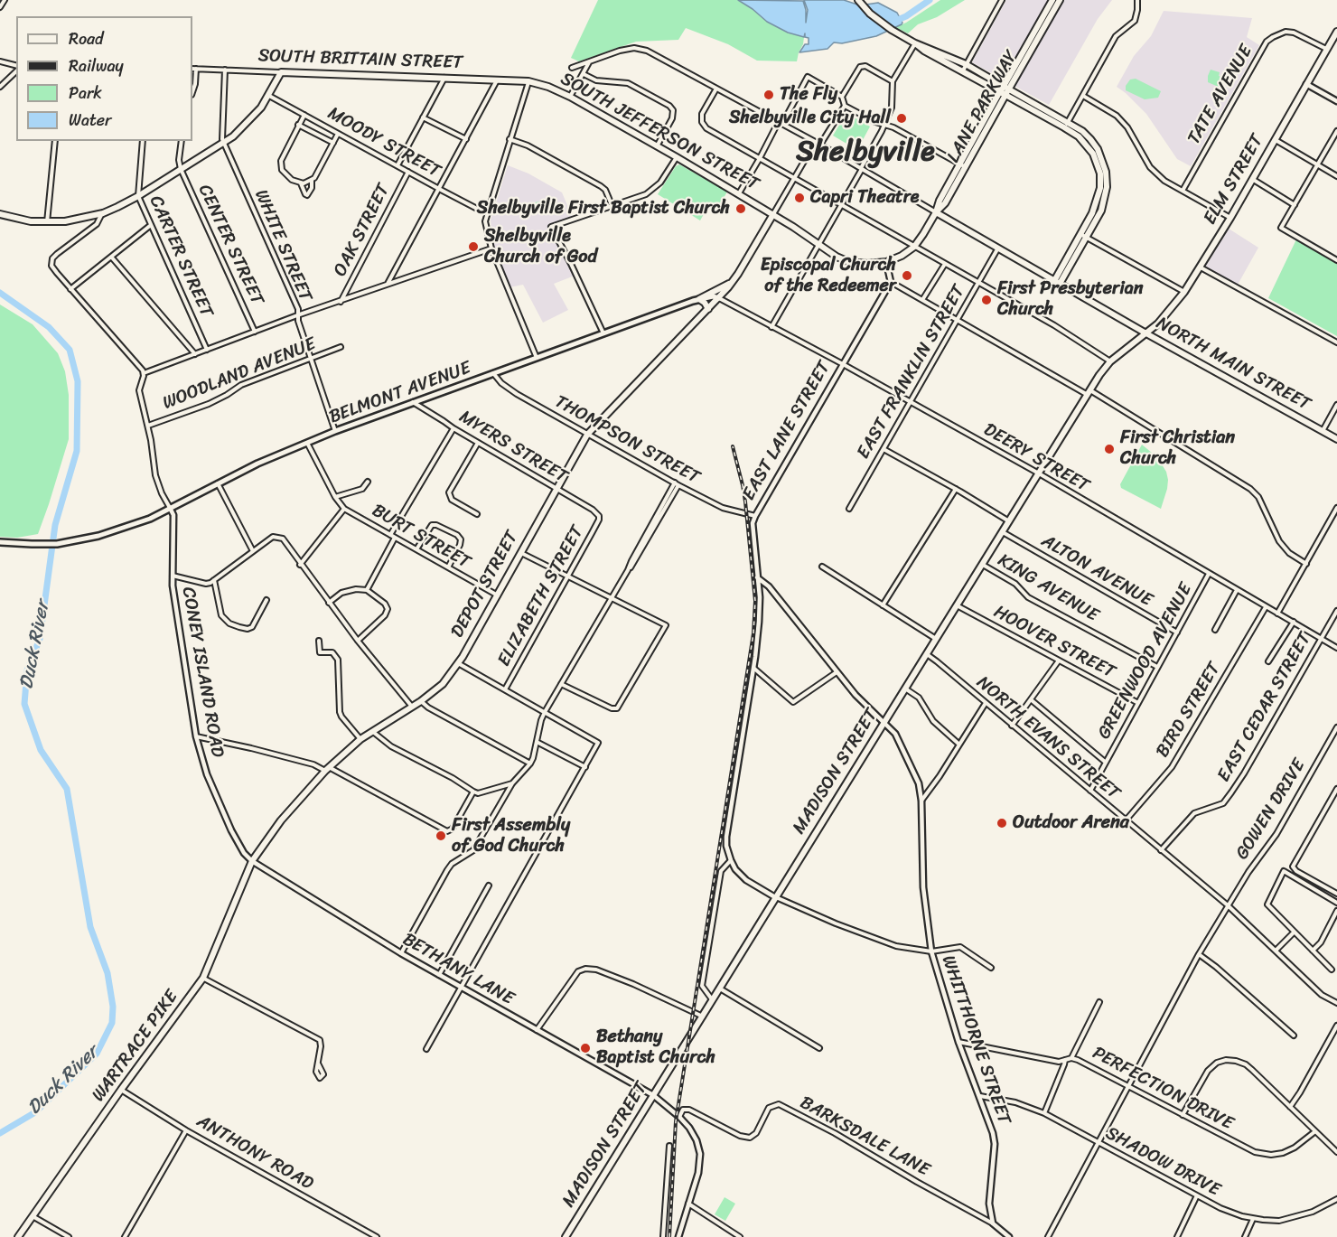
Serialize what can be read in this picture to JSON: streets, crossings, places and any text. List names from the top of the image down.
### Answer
{
  "streets": {
    "main road": [
      "SOUTH BRITTAIN STREET",
      "LANE PARKWAY",
      "SOUTH JEFFERSON STREET",
      "ELM STREET",
      "NORTH MAIN STREET",
      "BELMONT AVENUE",
      "DEPOT STREET",
      "MADISON STREET",
      "WARTRACE PIKE"
    ],
    "street": [
      "TATE AVENUE",
      "MOODY STREET",
      "OAK STREET",
      "CENTER STREET",
      "WHITE STREET",
      "CARTER STREET",
      "EAST FRANKLIN STREET",
      "WOODLAND AVENUE",
      "EAST LANE STREET",
      "THOMPSON STREET",
      "MYERS STREET",
      "DEERY STREET",
      "BURT STREET",
      "ALTON AVENUE",
      "KING AVENUE",
      "ELIZABETH STREET",
      "HOOVER STREET",
      "GREENWOOD AVENUE",
      "CONEY ISLAND ROAD",
      "EAST CEDAR STREET",
      "BIRD STREET",
      "NORTH EVANS STREET",
      "GOWEN DRIVE",
      "BETHANY LANE",
      "WHITTHORNE STREET",
      "PERFECTION DRIVE",
      "BARKSDALE LANE",
      "ANTHONY ROAD",
      "SHADOW DRIVE"
    ]
  },
  "crossings": [
    ["SOUTH BRITTAIN STREET", "SOUTH JEFFERSON STREET"],
    ["SOUTH BRITTAIN STREET", "OAK STREET"],
    ["SOUTH BRITTAIN STREET", "WHITE STREET"],
    ["TATE AVENUE", "ELM STREET"],
    ["LANE PARKWAY", "NORTH MAIN STREET"],
    ["SOUTH JEFFERSON STREET", "DEPOT STREET"],
    ["MOODY STREET", "OAK STREET"],
    ["ELM STREET", "NORTH MAIN STREET"],
    ["ELM STREET", "MADISON STREET"],
    ["WHITE STREET", "WOODLAND AVENUE"],
    ["WHITE STREET", "BELMONT AVENUE"],
    ["NORTH MAIN STREET", "EAST FRANKLIN STREET"],
    ["NORTH MAIN STREET", "MADISON STREET"],
    ["EAST FRANKLIN STREET", "DEERY STREET"],
    ["BELMONT AVENUE", "THOMPSON STREET"],
    ["BELMONT AVENUE", "MYERS STREET"],
    ["BELMONT AVENUE", "DEERY STREET"],
    ["BELMONT AVENUE", "BURT STREET"],
    ["BELMONT AVENUE", "DEPOT STREET"],
    ["BELMONT AVENUE", "CONEY ISLAND ROAD"],
    ["EAST LANE STREET", "THOMPSON STREET"],
    ["EAST LANE STREET", "DEERY STREET"],
    ["EAST LANE STREET", "WHITTHORNE STREET"],
    ["THOMPSON STREET", "DEPOT STREET"],
    ["MYERS STREET", "DEPOT STREET"],
    ["MYERS STREET", "ELIZABETH STREET"],
    ["DEERY STREET", "DEPOT STREET"],
    ["DEERY STREET", "GREENWOOD AVENUE"],
    ["DEERY STREET", "EAST CEDAR STREET"],
    ["DEERY STREET", "BIRD STREET"],
    ["DEERY STREET", "MADISON STREET"],
    ["BURT STREET", "DEPOT STREET"],
    ["ALTON AVENUE", "GREENWOOD AVENUE"],
    ["ALTON AVENUE", "MADISON STREET"],
    ["DEPOT STREET", "CONEY ISLAND ROAD"],
    ["DEPOT STREET", "BETHANY LANE"],
    ["DEPOT STREET", "WARTRACE PIKE"],
    ["KING AVENUE", "GREENWOOD AVENUE"],
    ["KING AVENUE", "MADISON STREET"],
    ["HOOVER STREET", "GREENWOOD AVENUE"],
    ["HOOVER STREET", "MADISON STREET"],
    ["GREENWOOD AVENUE", "NORTH EVANS STREET"],
    ["CONEY ISLAND ROAD", "BETHANY LANE"],
    ["CONEY ISLAND ROAD", "WARTRACE PIKE"],
    ["EAST CEDAR STREET", "NORTH EVANS STREET"],
    ["BIRD STREET", "NORTH EVANS STREET"],
    ["NORTH EVANS STREET", "MADISON STREET"],
    ["NORTH EVANS STREET", "GOWEN DRIVE"],
    ["MADISON STREET", "BETHANY LANE"],
    ["MADISON STREET", "WHITTHORNE STREET"],
    ["GOWEN DRIVE", "PERFECTION DRIVE"],
    ["GOWEN DRIVE", "SHADOW DRIVE"],
    ["BETHANY LANE", "WARTRACE PIKE"],
    ["WHITTHORNE STREET", "PERFECTION DRIVE"],
    ["WHITTHORNE STREET", "BARKSDALE LANE"],
    ["WHITTHORNE STREET", "SHADOW DRIVE"],
    ["WARTRACE PIKE", "ANTHONY ROAD"]
  ],
  "districts": ["Shelbyville"],
  "water": ["Duck River"],
  "places": [
    "The Fly",
    "Shelbyville City Hall",
    "Capri Theatre",
    "Shelbyville First Baptist Church",
    "Shelbyville Church of God",
    "Episcopal Church of the Redeemer",
    "First Presbyterian Church",
    "First Christian Church",
    "Outdoor Arena",
    "First Assembly of God Church",
    "Bethany Baptist Church"
  ],
  "legend": [
    "Road",
    "Railway",
    "Park",
    "Water"
  ]
}
